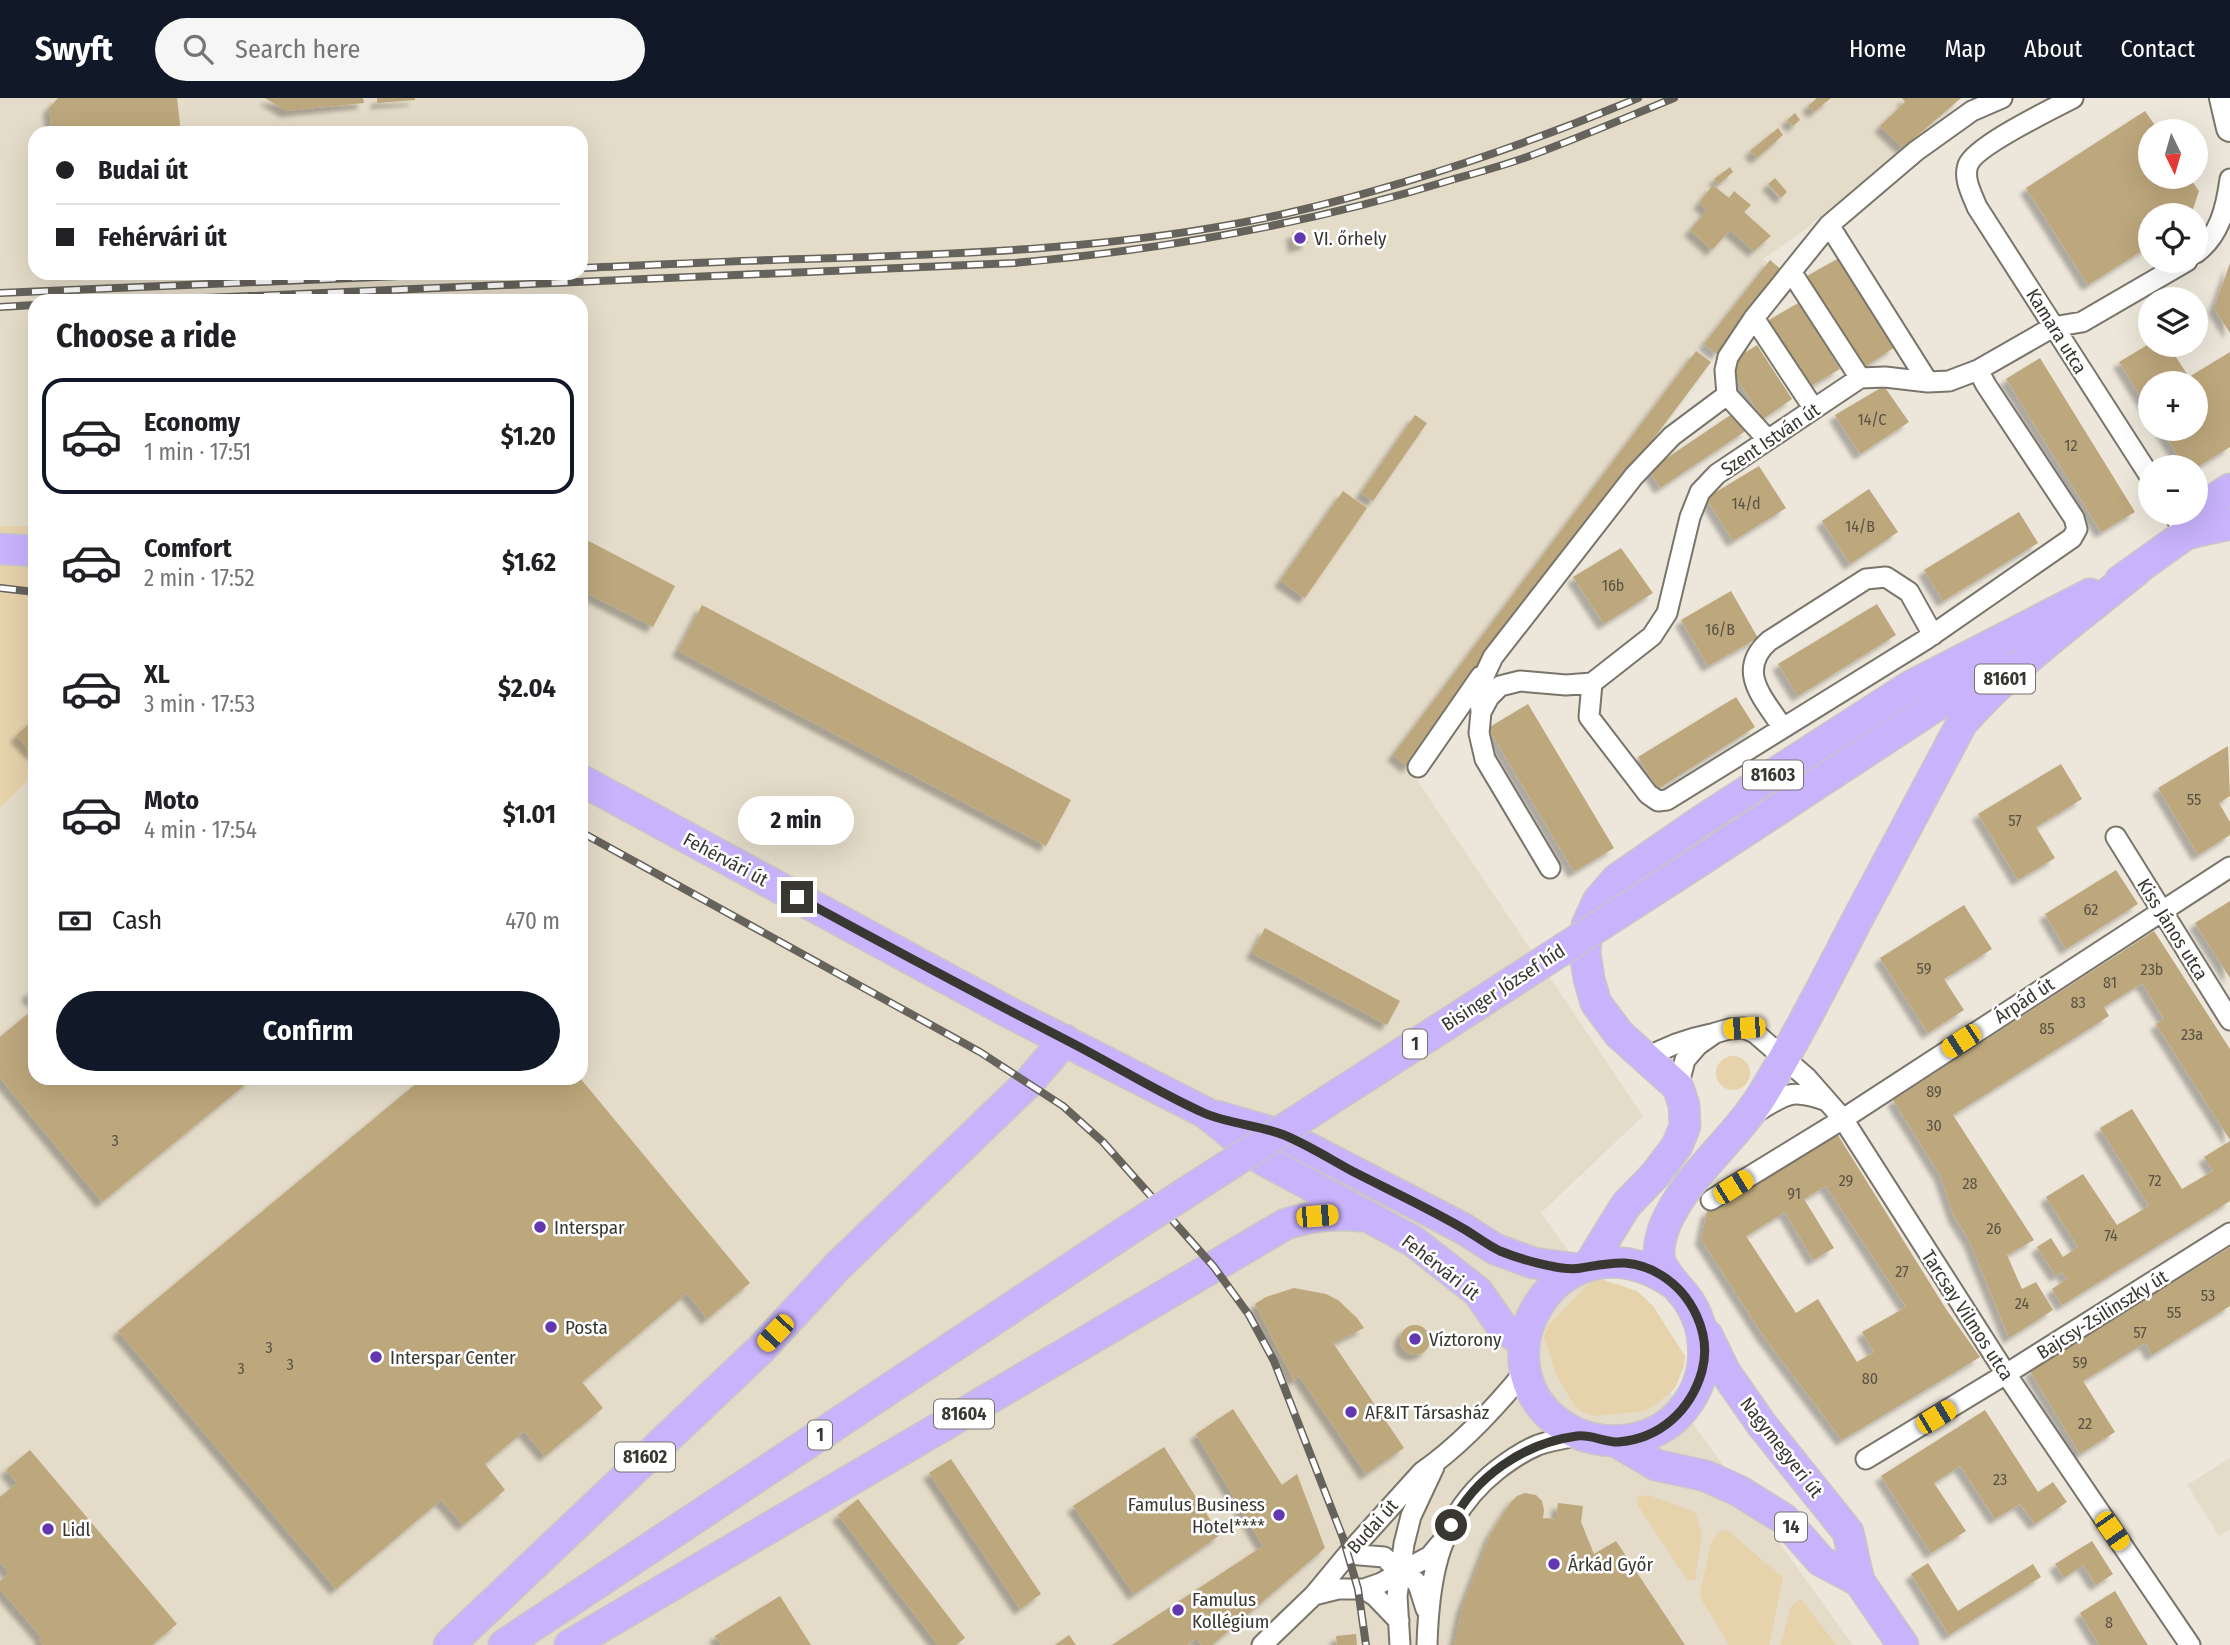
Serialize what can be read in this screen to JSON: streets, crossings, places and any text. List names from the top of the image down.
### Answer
{
  "streets": {
    "main road": [
      "81601",
      "81603",
      "Fehérvári út",
      "Bisinger József híd",
      "1",
      "81604",
      "Nagymegyeri út",
      "81602",
      "14"
    ],
    "street": [
      "Kamara utca",
      "Szent István út",
      "Kiss János utca",
      "Árpád út",
      "Bajcsy-Zsilinszky út",
      "Tarcsay Vilmos utca",
      "Budai út"
    ]
  },
  "crossings": [
    ["81601", "81603"],
    ["81601", "Fehérvári út"],
    ["81601", "Bisinger József híd"],
    ["81601", "1"],
    ["81601", "Tarcsay Vilmos utca"],
    ["81601", "Nagymegyeri út"],
    ["81601", "Budai út"],
    ["81601", "14"],
    ["81603", "Bisinger József híd"],
    ["81603", "1"],
    ["81603", "Tarcsay Vilmos utca"],
    ["Fehérvári út", "81604"],
    ["Fehérvári út", "Nagymegyeri út"],
    ["Fehérvári út", "81602"],
    ["Fehérvári út", "Budai út"],
    ["Fehérvári út", "14"],
    ["Kiss János utca", "Árpád út"],
    ["Bisinger József híd", "1"],
    ["Árpád út", "Tarcsay Vilmos utca"],
    ["Bajcsy-Zsilinszky út", "Tarcsay Vilmos utca"],
    ["Nagymegyeri út", "Budai út"],
    ["Nagymegyeri út", "14"],
    ["Budai út", "14"]
  ],
  "places": [
    "VI. őrhely",
    "Interspar",
    "Posta",
    "Víztorony",
    "Interspar Center",
    "AF&IT Társasház",
    "Famulus Business Hotel****",
    "Lidl",
    "Árkád Győr",
    "Famulus Kollégium"
  ],
  "house_numbers": [
    "14/C",
    "12",
    "14/d",
    "14/B",
    "16b",
    "16/B",
    "55",
    "57",
    "62",
    "59",
    "23b",
    "81",
    "83",
    "85",
    "23a",
    "89",
    "30",
    "3",
    "29",
    "72",
    "28",
    "91",
    "26",
    "74",
    "27",
    "53",
    "24",
    "55",
    "57",
    "3",
    "59",
    "3",
    "3",
    "80",
    "22",
    "23",
    "8"
  ],
  "north": "bottom",
  "page": {
    "header": "Swyft",
    "search": "Search here",
    "nav": [
      "Home",
      "Map",
      "About",
      "Contact"
    ],
    "map_buttons": ["+", "−"],
    "banner": ["Budai út", "Fehérvári út"],
    "heading": "Choose a ride",
    "list": [
      {
        "name": "Economy",
        "note": "1 min · 17:51",
        "value": "$1.20"
      },
      {
        "name": "Comfort",
        "note": "2 min · 17:52",
        "value": "$1.62"
      },
      {
        "name": "XL",
        "note": "3 min · 17:53",
        "value": "$2.04"
      },
      {
        "name": "Moto",
        "note": "4 min · 17:54",
        "value": "$1.01"
      }
    ],
    "bubble": "2 min",
    "pay": ["Cash", "470 m"],
    "buttons": "Confirm"
  }
}
